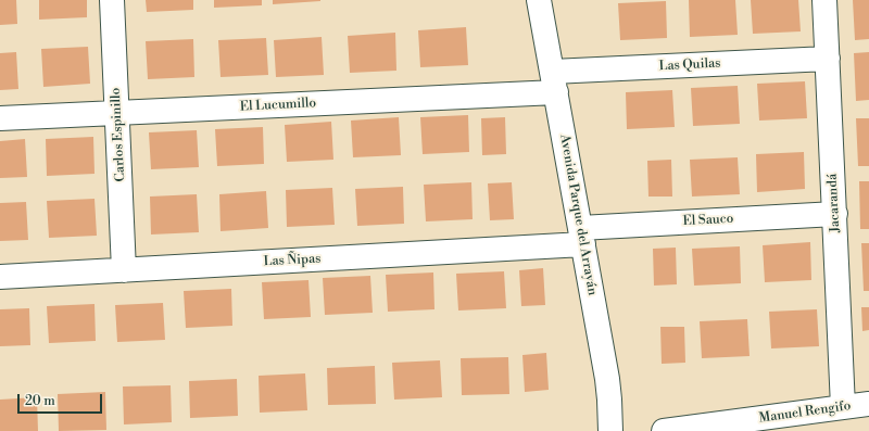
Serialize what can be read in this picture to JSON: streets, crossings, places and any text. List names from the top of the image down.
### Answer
{
  "streets": {
    "street": [
      "Las Quilas",
      "El Lucumillo",
      "Carlos Espinillo",
      "Jacarandá",
      "Avenida Parque del Arrayán",
      "El Sauco",
      "Las Ñipas",
      "Manuel Rengifo"
    ]
  },
  "crossings": [
    ["Las Quilas", "El Lucumillo"],
    ["Las Quilas", "Jacarandá"],
    ["Las Quilas", "Avenida Parque del Arrayán"],
    ["El Lucumillo", "Carlos Espinillo"],
    ["El Lucumillo", "Avenida Parque del Arrayán"],
    ["Carlos Espinillo", "Las Ñipas"],
    ["Jacarandá", "El Sauco"],
    ["Jacarandá", "Manuel Rengifo"],
    ["Avenida Parque del Arrayán", "El Sauco"],
    ["Avenida Parque del Arrayán", "Las Ñipas"],
    ["El Sauco", "Las Ñipas"]
  ],
  "scale_bar": "20 m"
}
